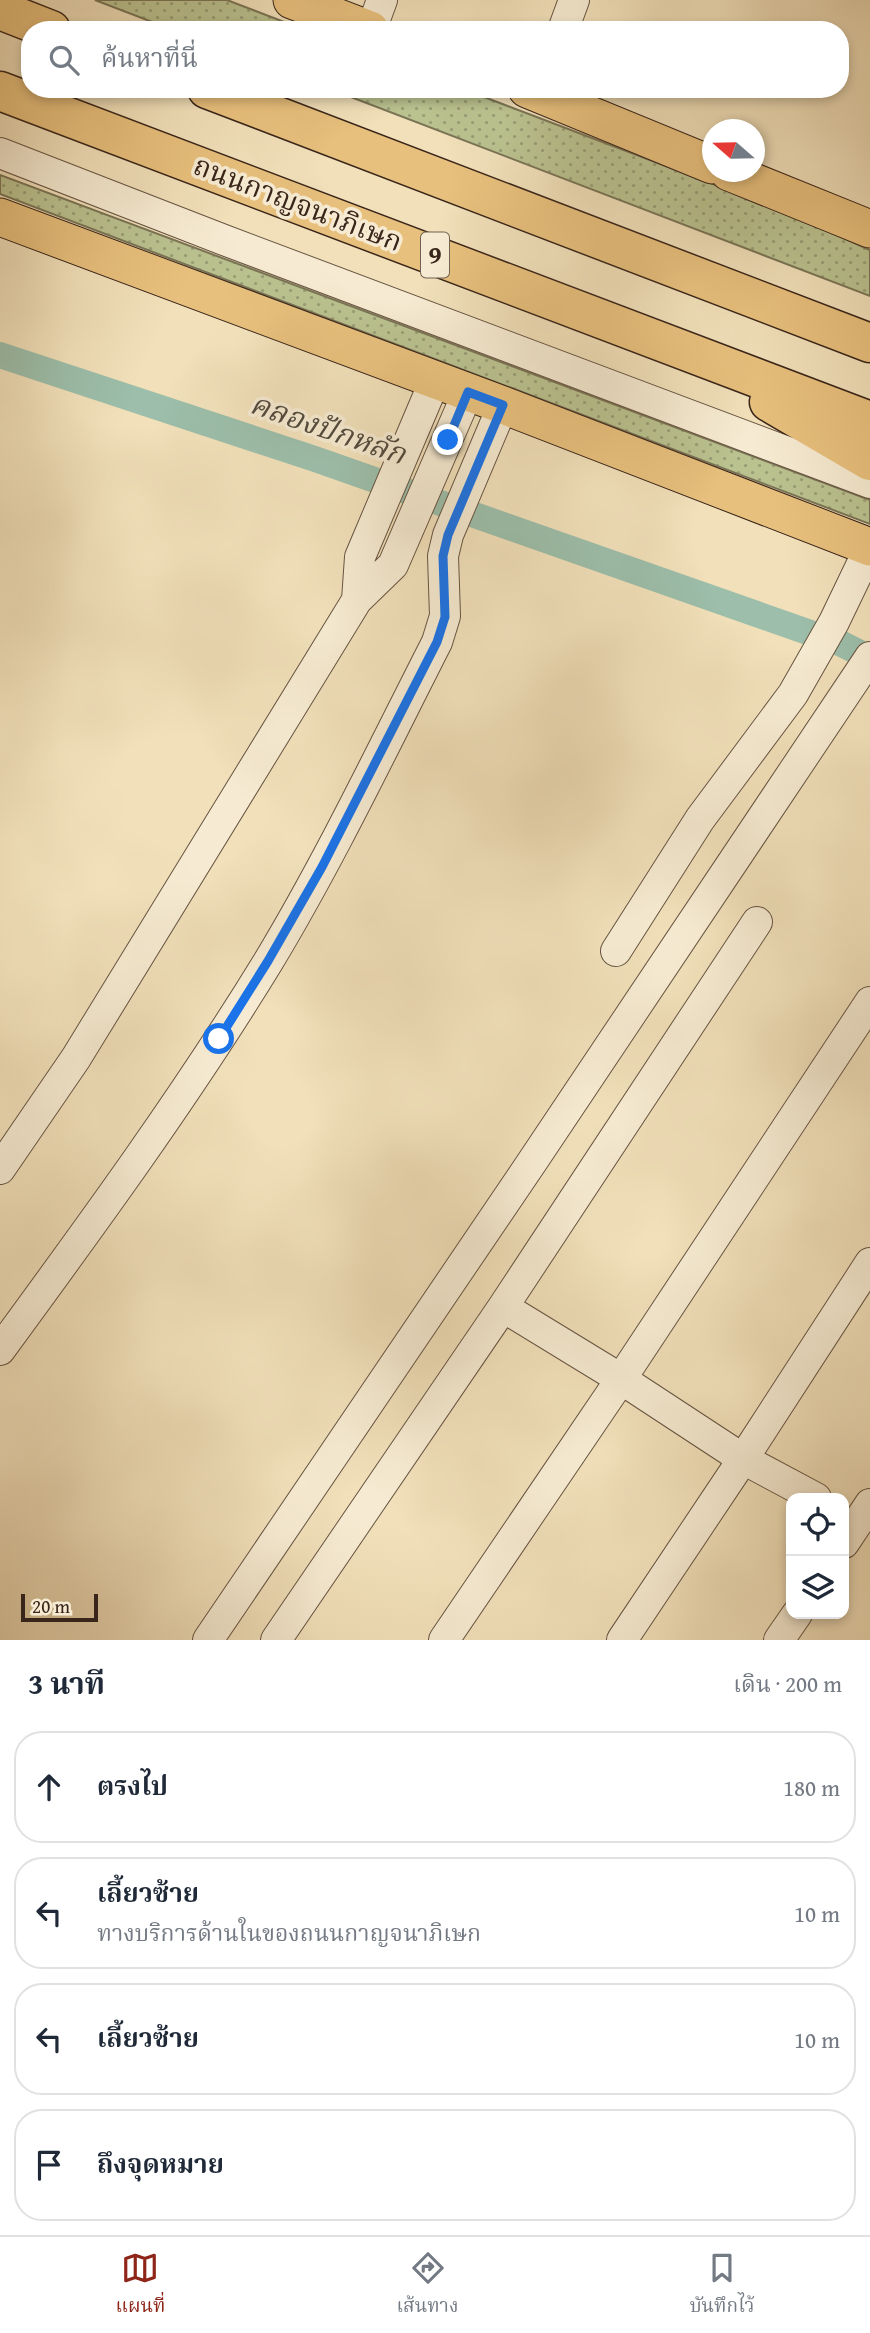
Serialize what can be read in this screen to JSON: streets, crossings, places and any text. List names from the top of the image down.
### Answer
{
  "streets": {
    "highway": ["ถนนกาญจนาภิเษก", "9"]
  },
  "water": ["คลองปักหลัก"],
  "scale_bar": "20 m",
  "north": "left",
  "page": {
    "search": "ค้นหาที่นี่",
    "scale": "20 m",
    "heading": ["3 นาที", "เดิน · 200 m"],
    "list": [
      ["ตรงไป", "180 m"],
      ["เลี้ยวซ้าย", "ทางบริการด้านในของถนนกาญจนาภิเษก", "10 m"],
      ["เลี้ยวซ้าย", "10 m"],
      "ถึงจุดหมาย"
    ],
    "nav": ["แผนที่", "เส้นทาง", "บันทึกไว้"]
  }
}
